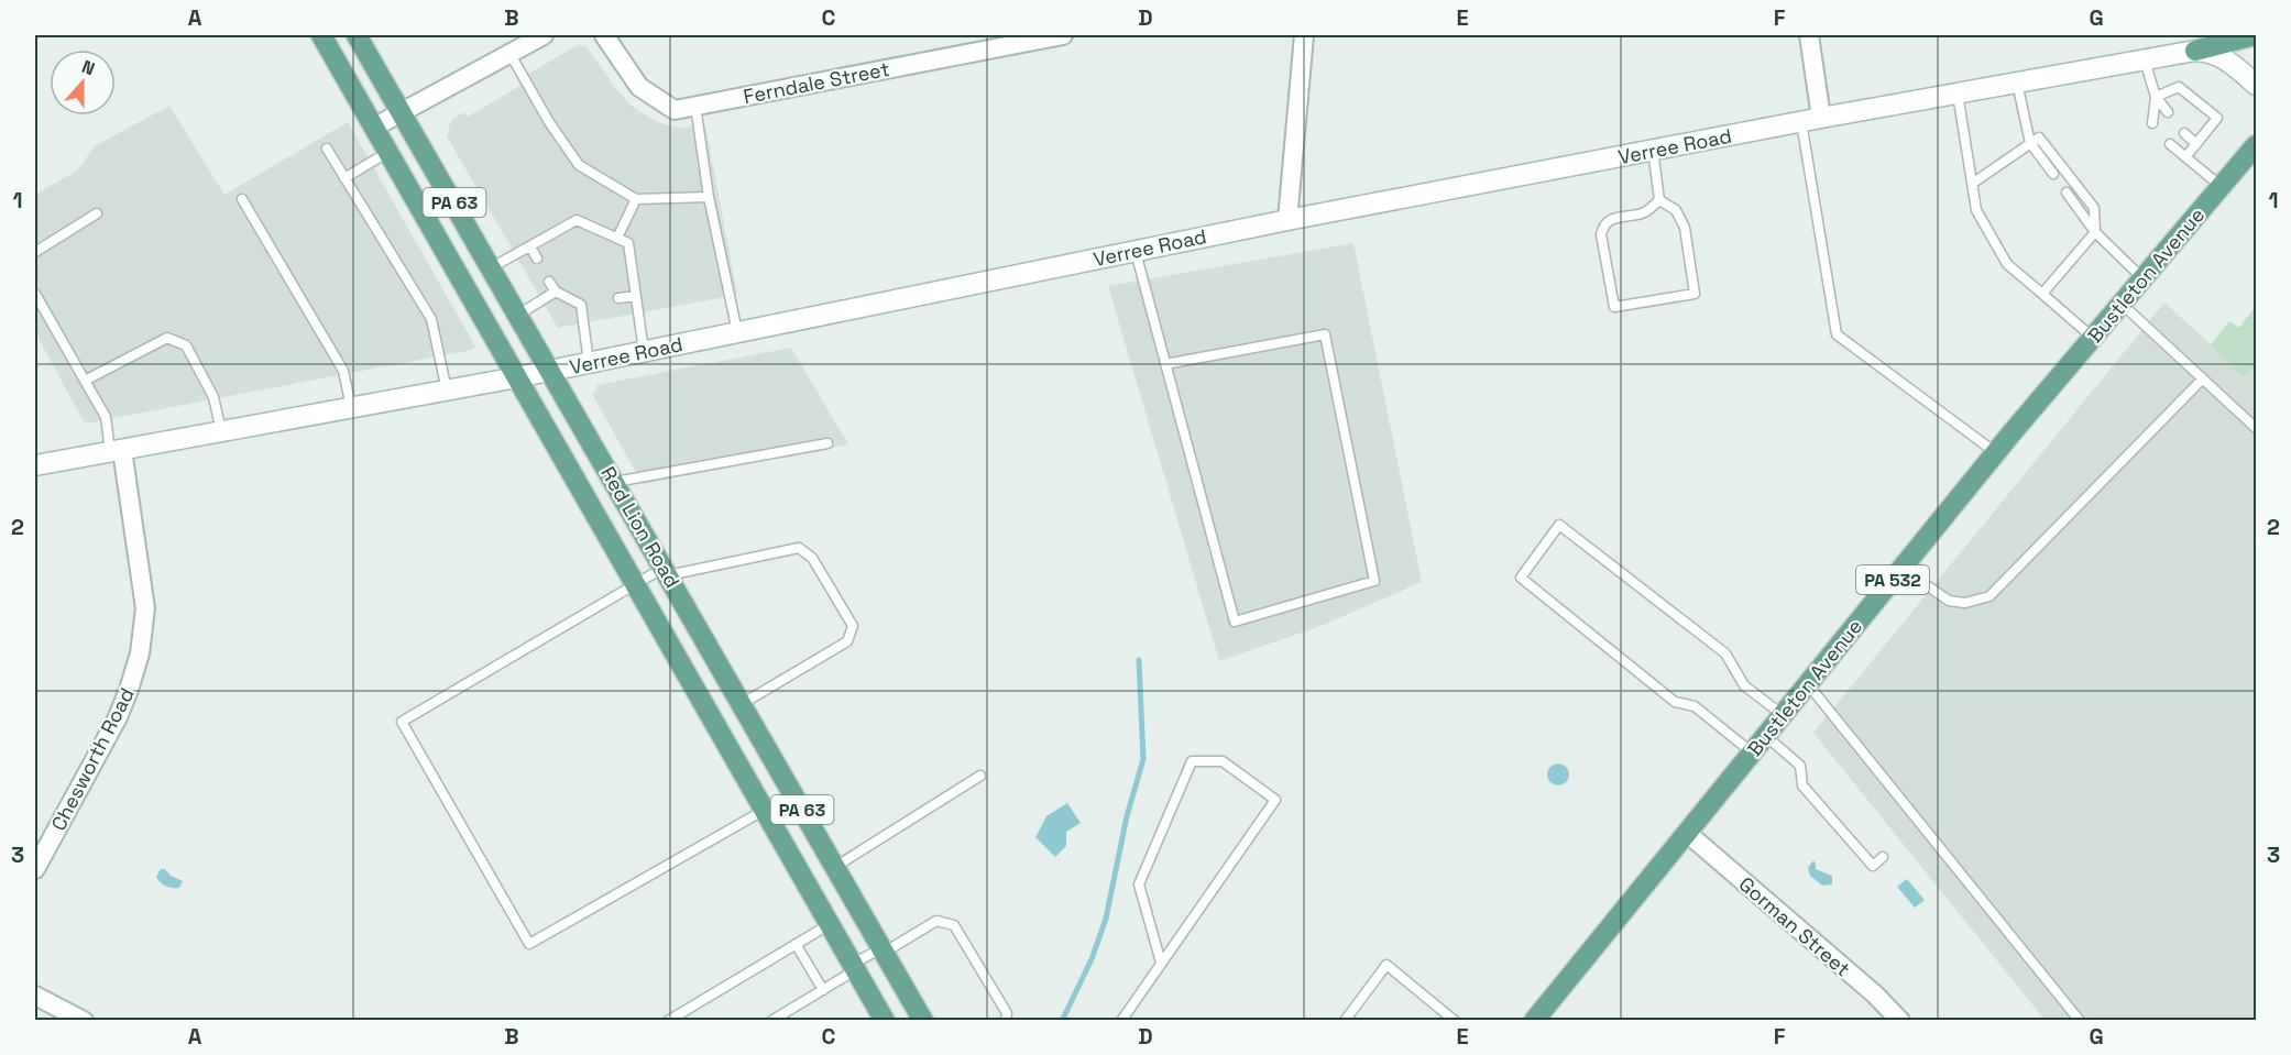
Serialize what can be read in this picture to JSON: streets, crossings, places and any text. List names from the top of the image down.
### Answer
{
  "streets": {
    "main road": [
      "Verree Road",
      "PA 63",
      "Bustleton Avenue",
      "Red Lion Road",
      "PA 532"
    ],
    "street": ["Ferndale Street", "Chesworth Road", "Gorman Street"]
  },
  "crossings": [
    ["Verree Road", "Red Lion Road"],
    ["Verree Road", "Chesworth Road"],
    ["Bustleton Avenue", "Gorman Street"]
  ],
  "north": "top",
  "grid": {
    "columns": [
      "A",
      "B",
      "C",
      "D",
      "E",
      "F",
      "G"
    ],
    "rows": ["1", "2", "3"]
  }
}
